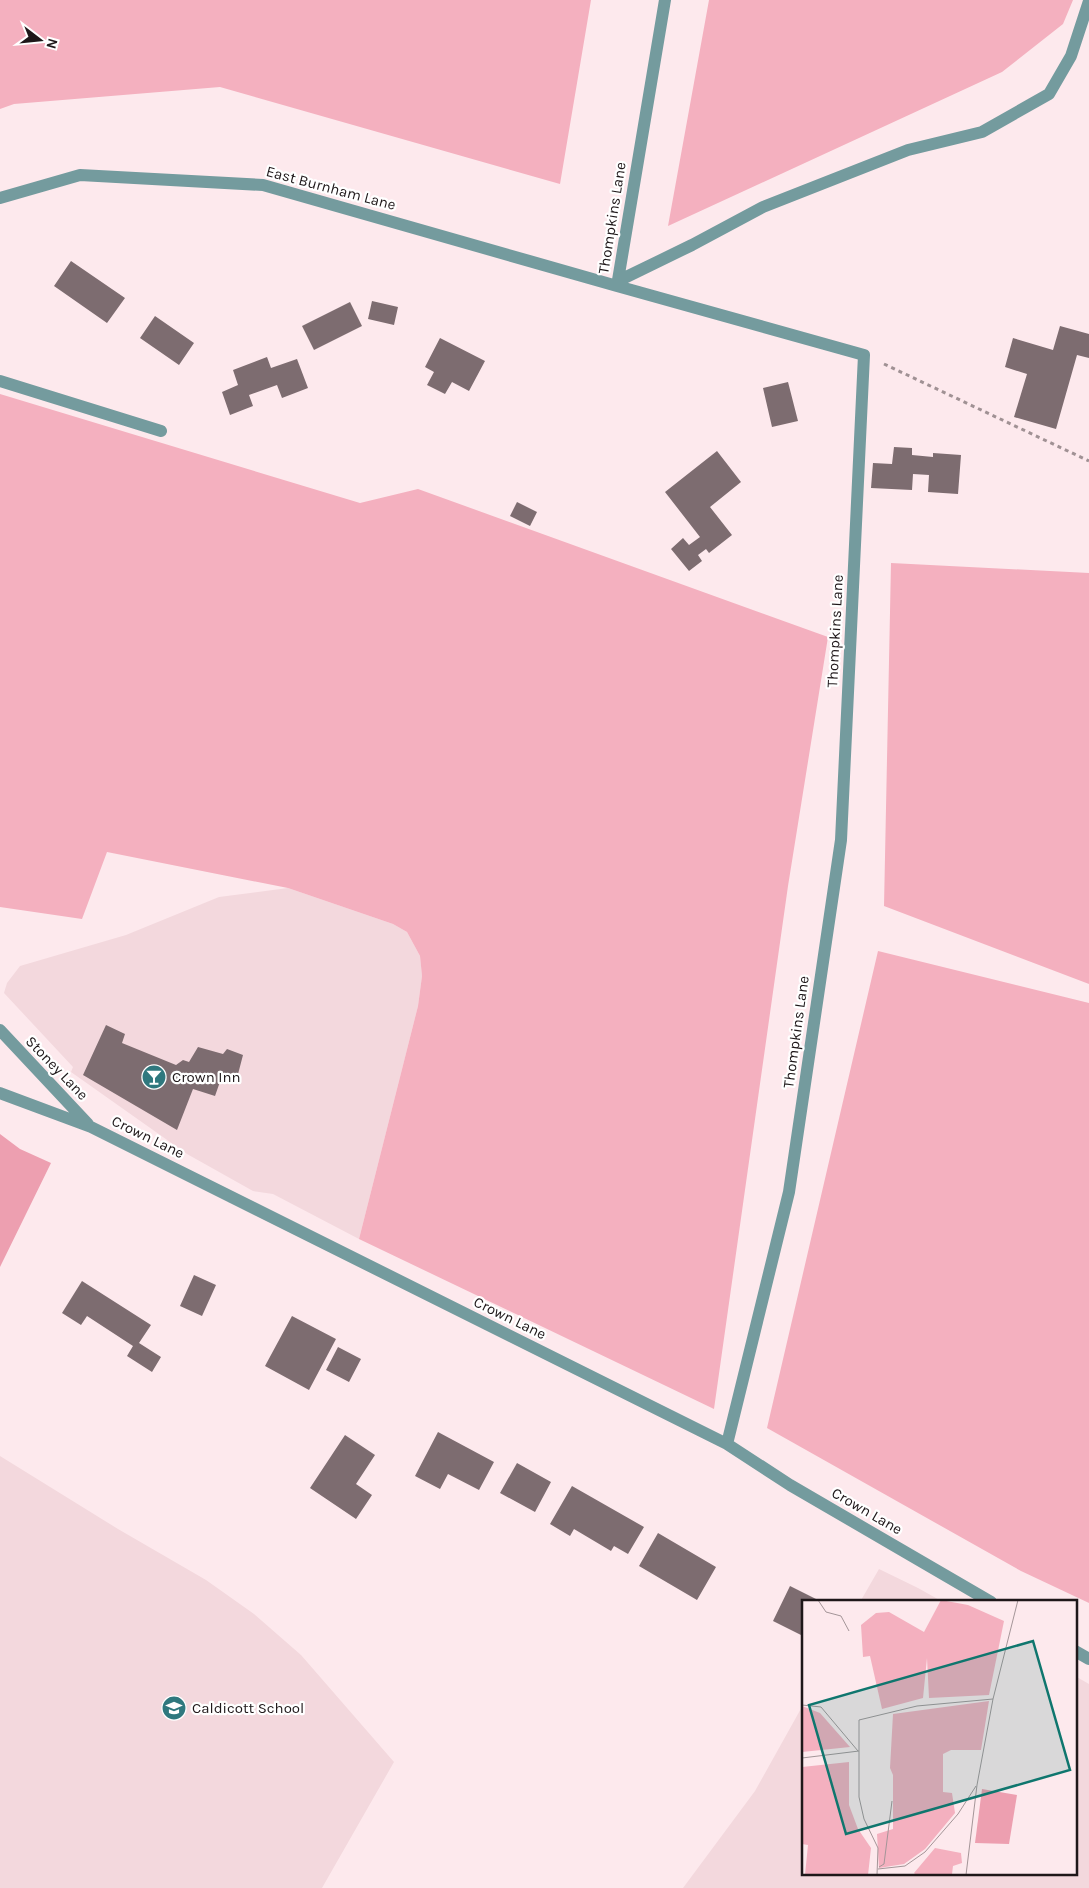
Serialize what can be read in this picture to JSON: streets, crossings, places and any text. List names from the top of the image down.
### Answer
{
  "streets": {
    "street": [
      "East Burnham Lane",
      "Thompkins Lane",
      "Stoney Lane",
      "Crown Lane"
    ]
  },
  "crossings": [
    ["East Burnham Lane", "Thompkins Lane"],
    ["Thompkins Lane", "Crown Lane"],
    ["Stoney Lane", "Crown Lane"]
  ],
  "places": {
    "bar": ["Crown Inn"],
    "school or university": ["Caldicott School"]
  },
  "north": "right"
}
